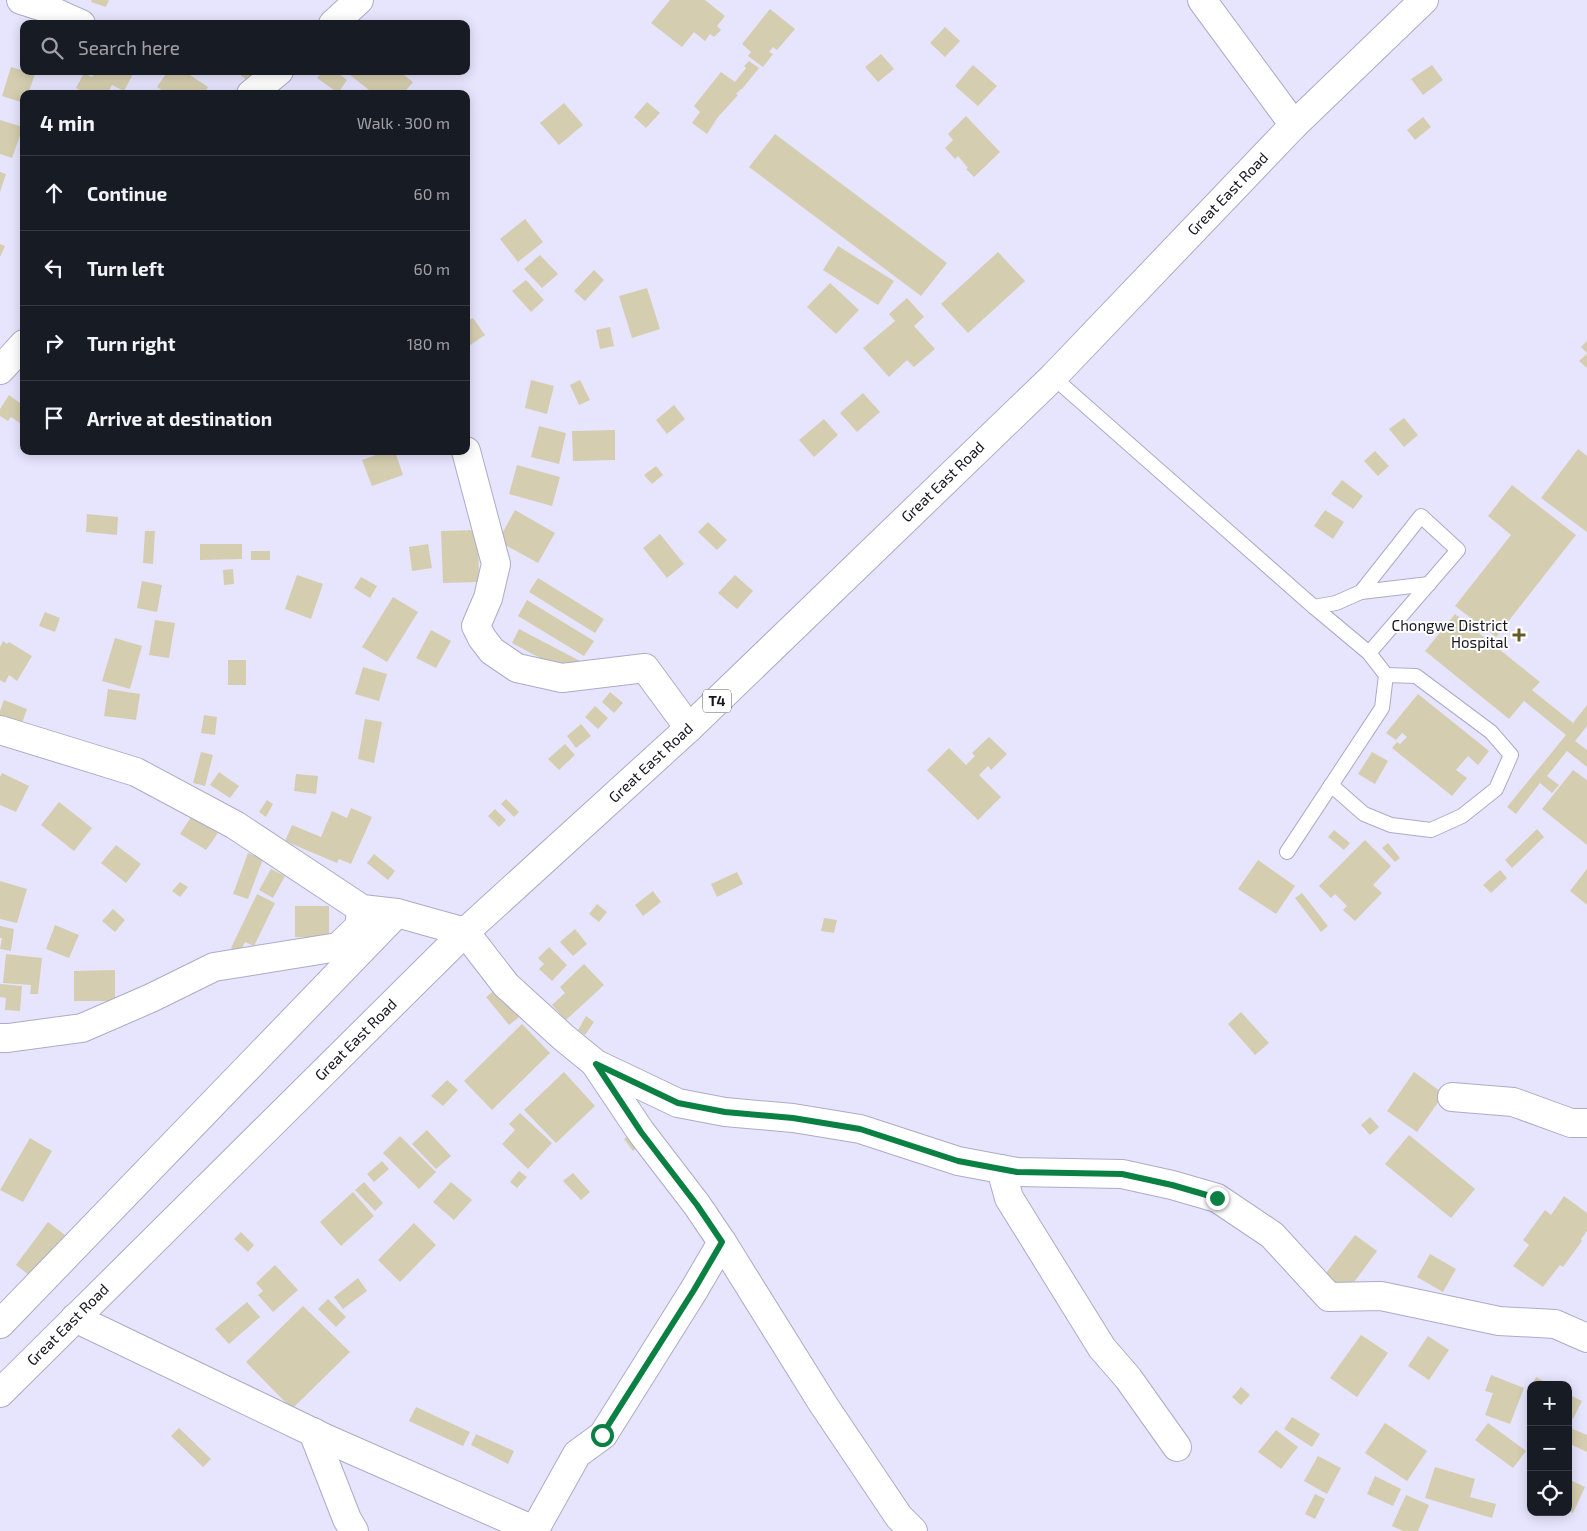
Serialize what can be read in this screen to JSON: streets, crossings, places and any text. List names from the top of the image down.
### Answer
{
  "streets": {
    "main road": ["Great East Road", "T4"]
  },
  "places": {
    "health": ["Chongwe District Hospital"]
  },
  "page": {
    "search": "Search here",
    "heading": ["4 min", "Walk · 300 m"],
    "list": [
      ["Continue", "60 m"],
      ["Turn left", "60 m"],
      ["Turn right", "180 m"],
      "Arrive at destination"
    ],
    "map_buttons": ["+", "−"]
  }
}
